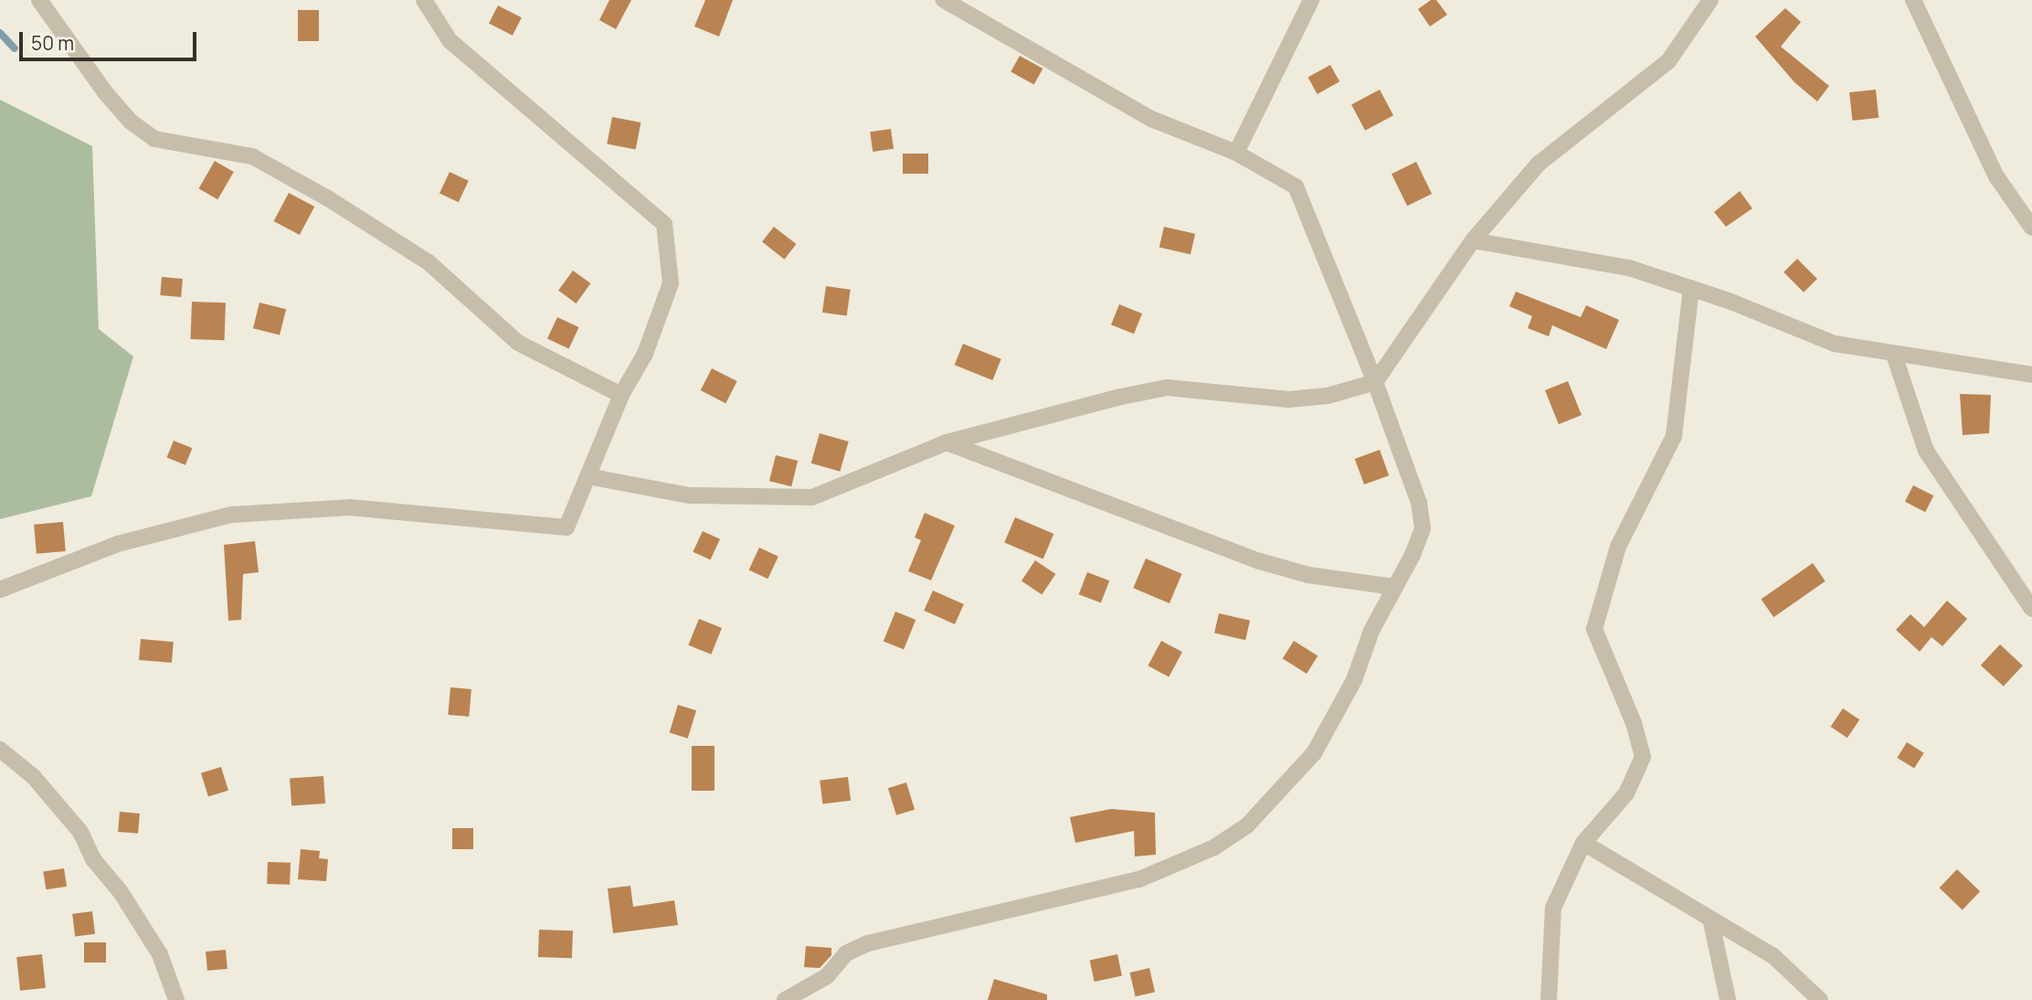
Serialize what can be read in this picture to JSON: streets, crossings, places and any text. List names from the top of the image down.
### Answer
{
  "scale_bar": "50 m"
}
